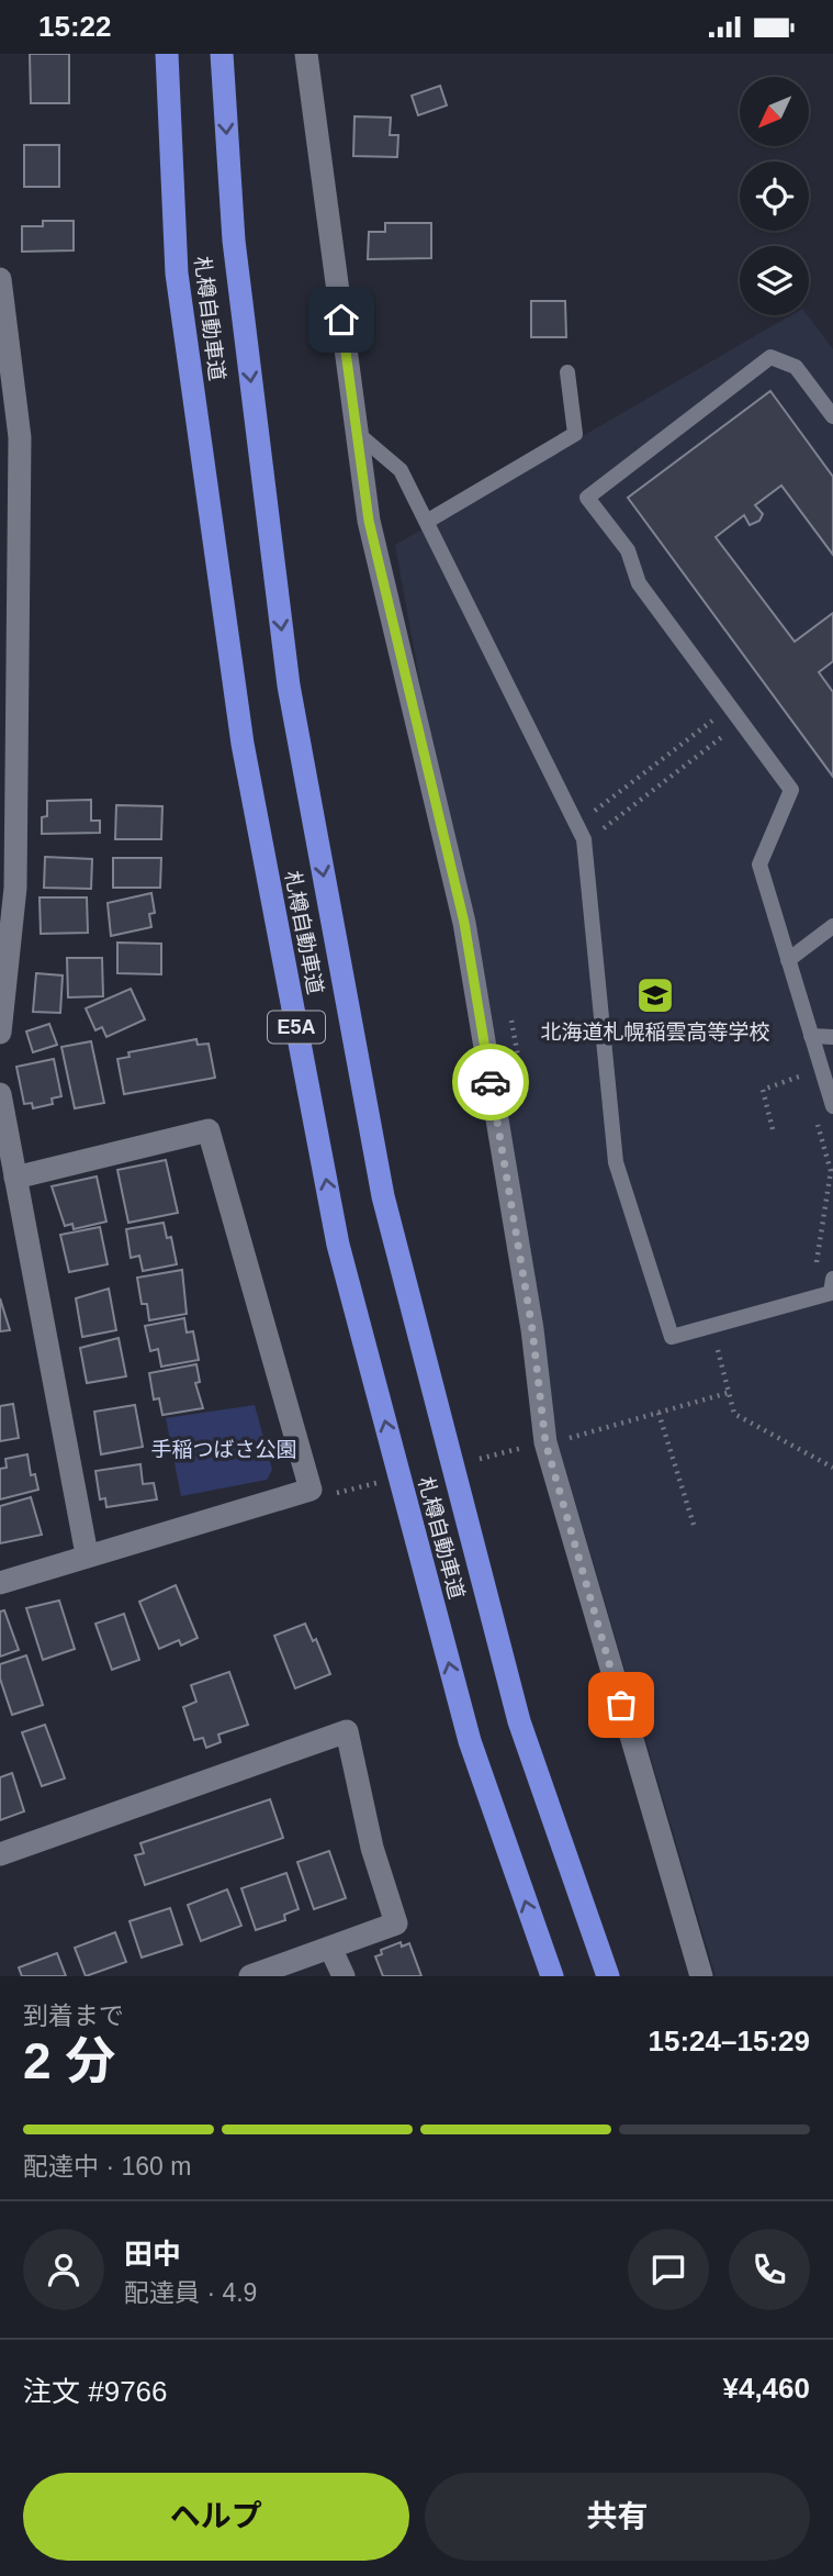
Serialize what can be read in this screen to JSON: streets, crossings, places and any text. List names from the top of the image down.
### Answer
{
  "streets": {
    "highway": ["札樽自動車道", "E5A"]
  },
  "parks": ["手稲つばさ公園"],
  "places": {
    "school or university": ["北海道札幌稲雲高等学校"]
  },
  "north": "bottom left",
  "page": {
    "status": "15:22",
    "heading": ["2 分", "到着まで", "15:24–15:29"],
    "panel": [
      "田中",
      "配達員 · 4.9",
      "注文 #9766",
      "¥4,460"
    ],
    "bar": "配達中 · 160 m",
    "buttons": ["ヘルプ", "共有"]
  }
}
